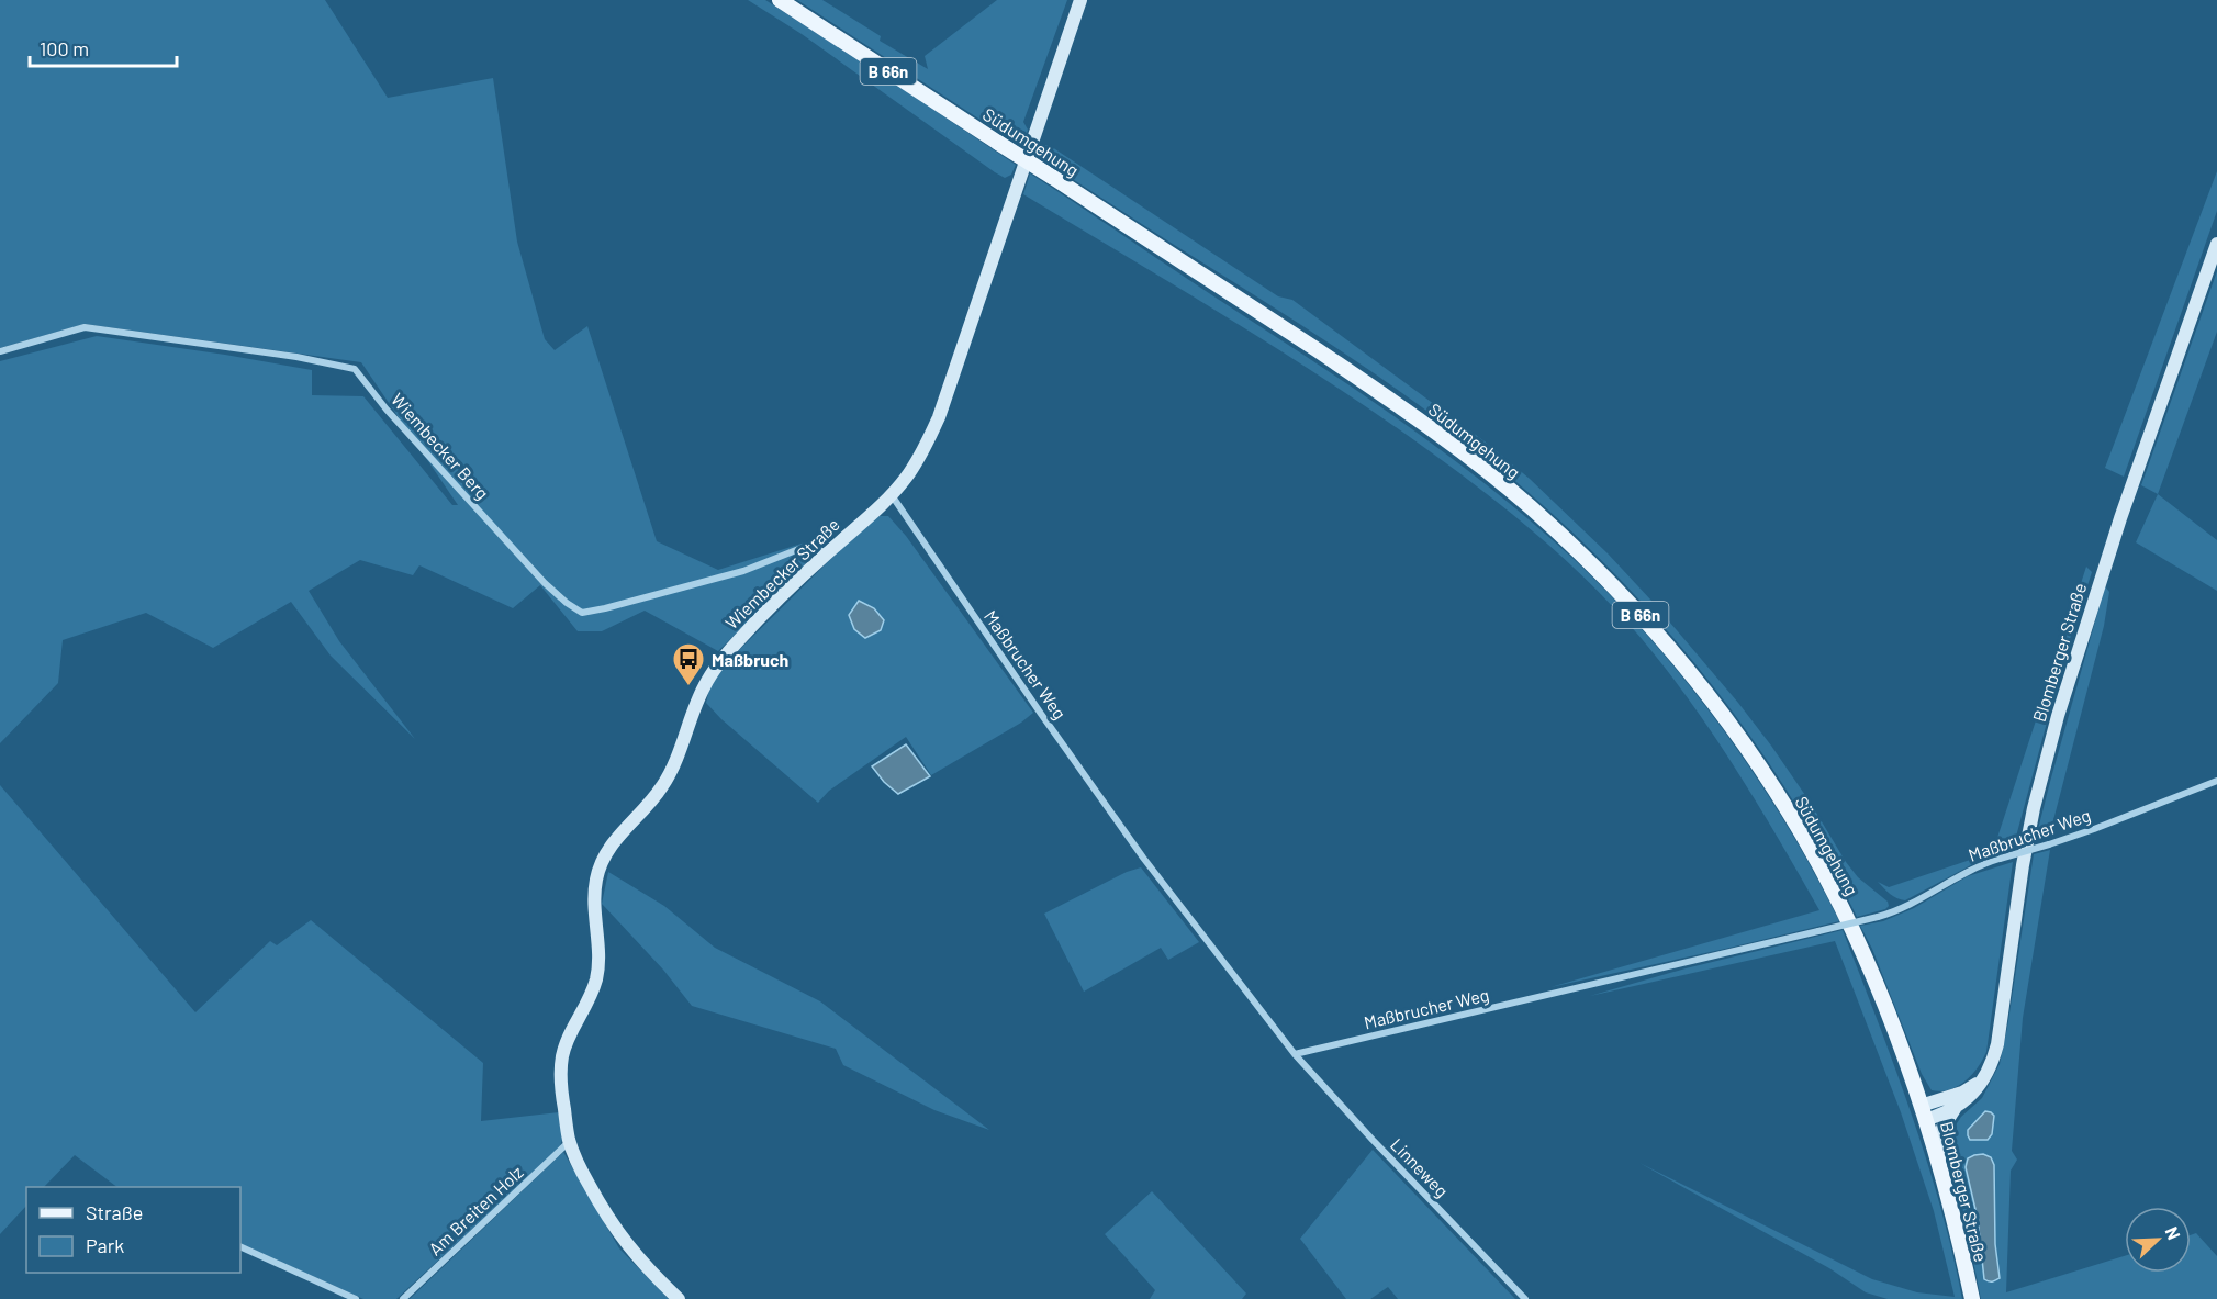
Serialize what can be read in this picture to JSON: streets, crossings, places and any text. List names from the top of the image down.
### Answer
{
  "streets": {
    "main road": ["B 66n", "Südumgehung", "Blomberger Straße"],
    "street": [
      "Wiembecker Berg",
      "Wiembecker Straße",
      "Maßbrucher Weg",
      "Linneweg",
      "Am Breiten Holz"
    ]
  },
  "crossings": [
    ["Südumgehung", "Blomberger Straße"],
    ["Wiembecker Berg", "Wiembecker Straße"],
    ["Wiembecker Straße", "Maßbrucher Weg"],
    ["Wiembecker Straße", "Am Breiten Holz"],
    ["Maßbrucher Weg", "Linneweg"]
  ],
  "places": {
    "bus stop": ["Maßbruch"]
  },
  "legend": ["Straße", "Park"],
  "scale_bar": "100 m",
  "north": "top right"
}
